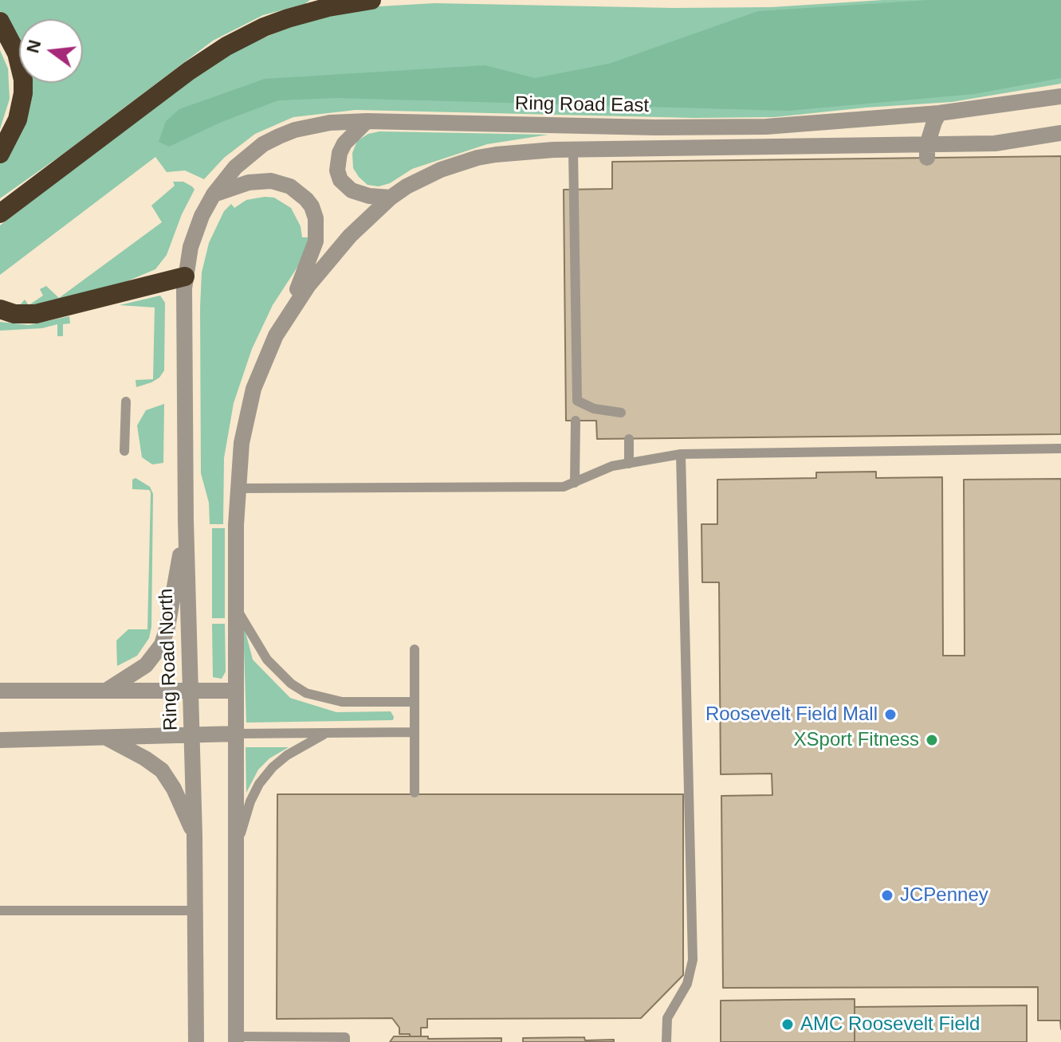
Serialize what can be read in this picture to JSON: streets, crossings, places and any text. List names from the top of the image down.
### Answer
{
  "streets": {
    "street": ["Ring Road East", "Ring Road North"]
  },
  "crossings": [
    ["Ring Road East", "Ring Road North"]
  ],
  "places": [
    "Roosevelt Field Mall",
    "XSport Fitness",
    "JCPenney",
    "AMC Roosevelt Field"
  ],
  "north": "left"
}
